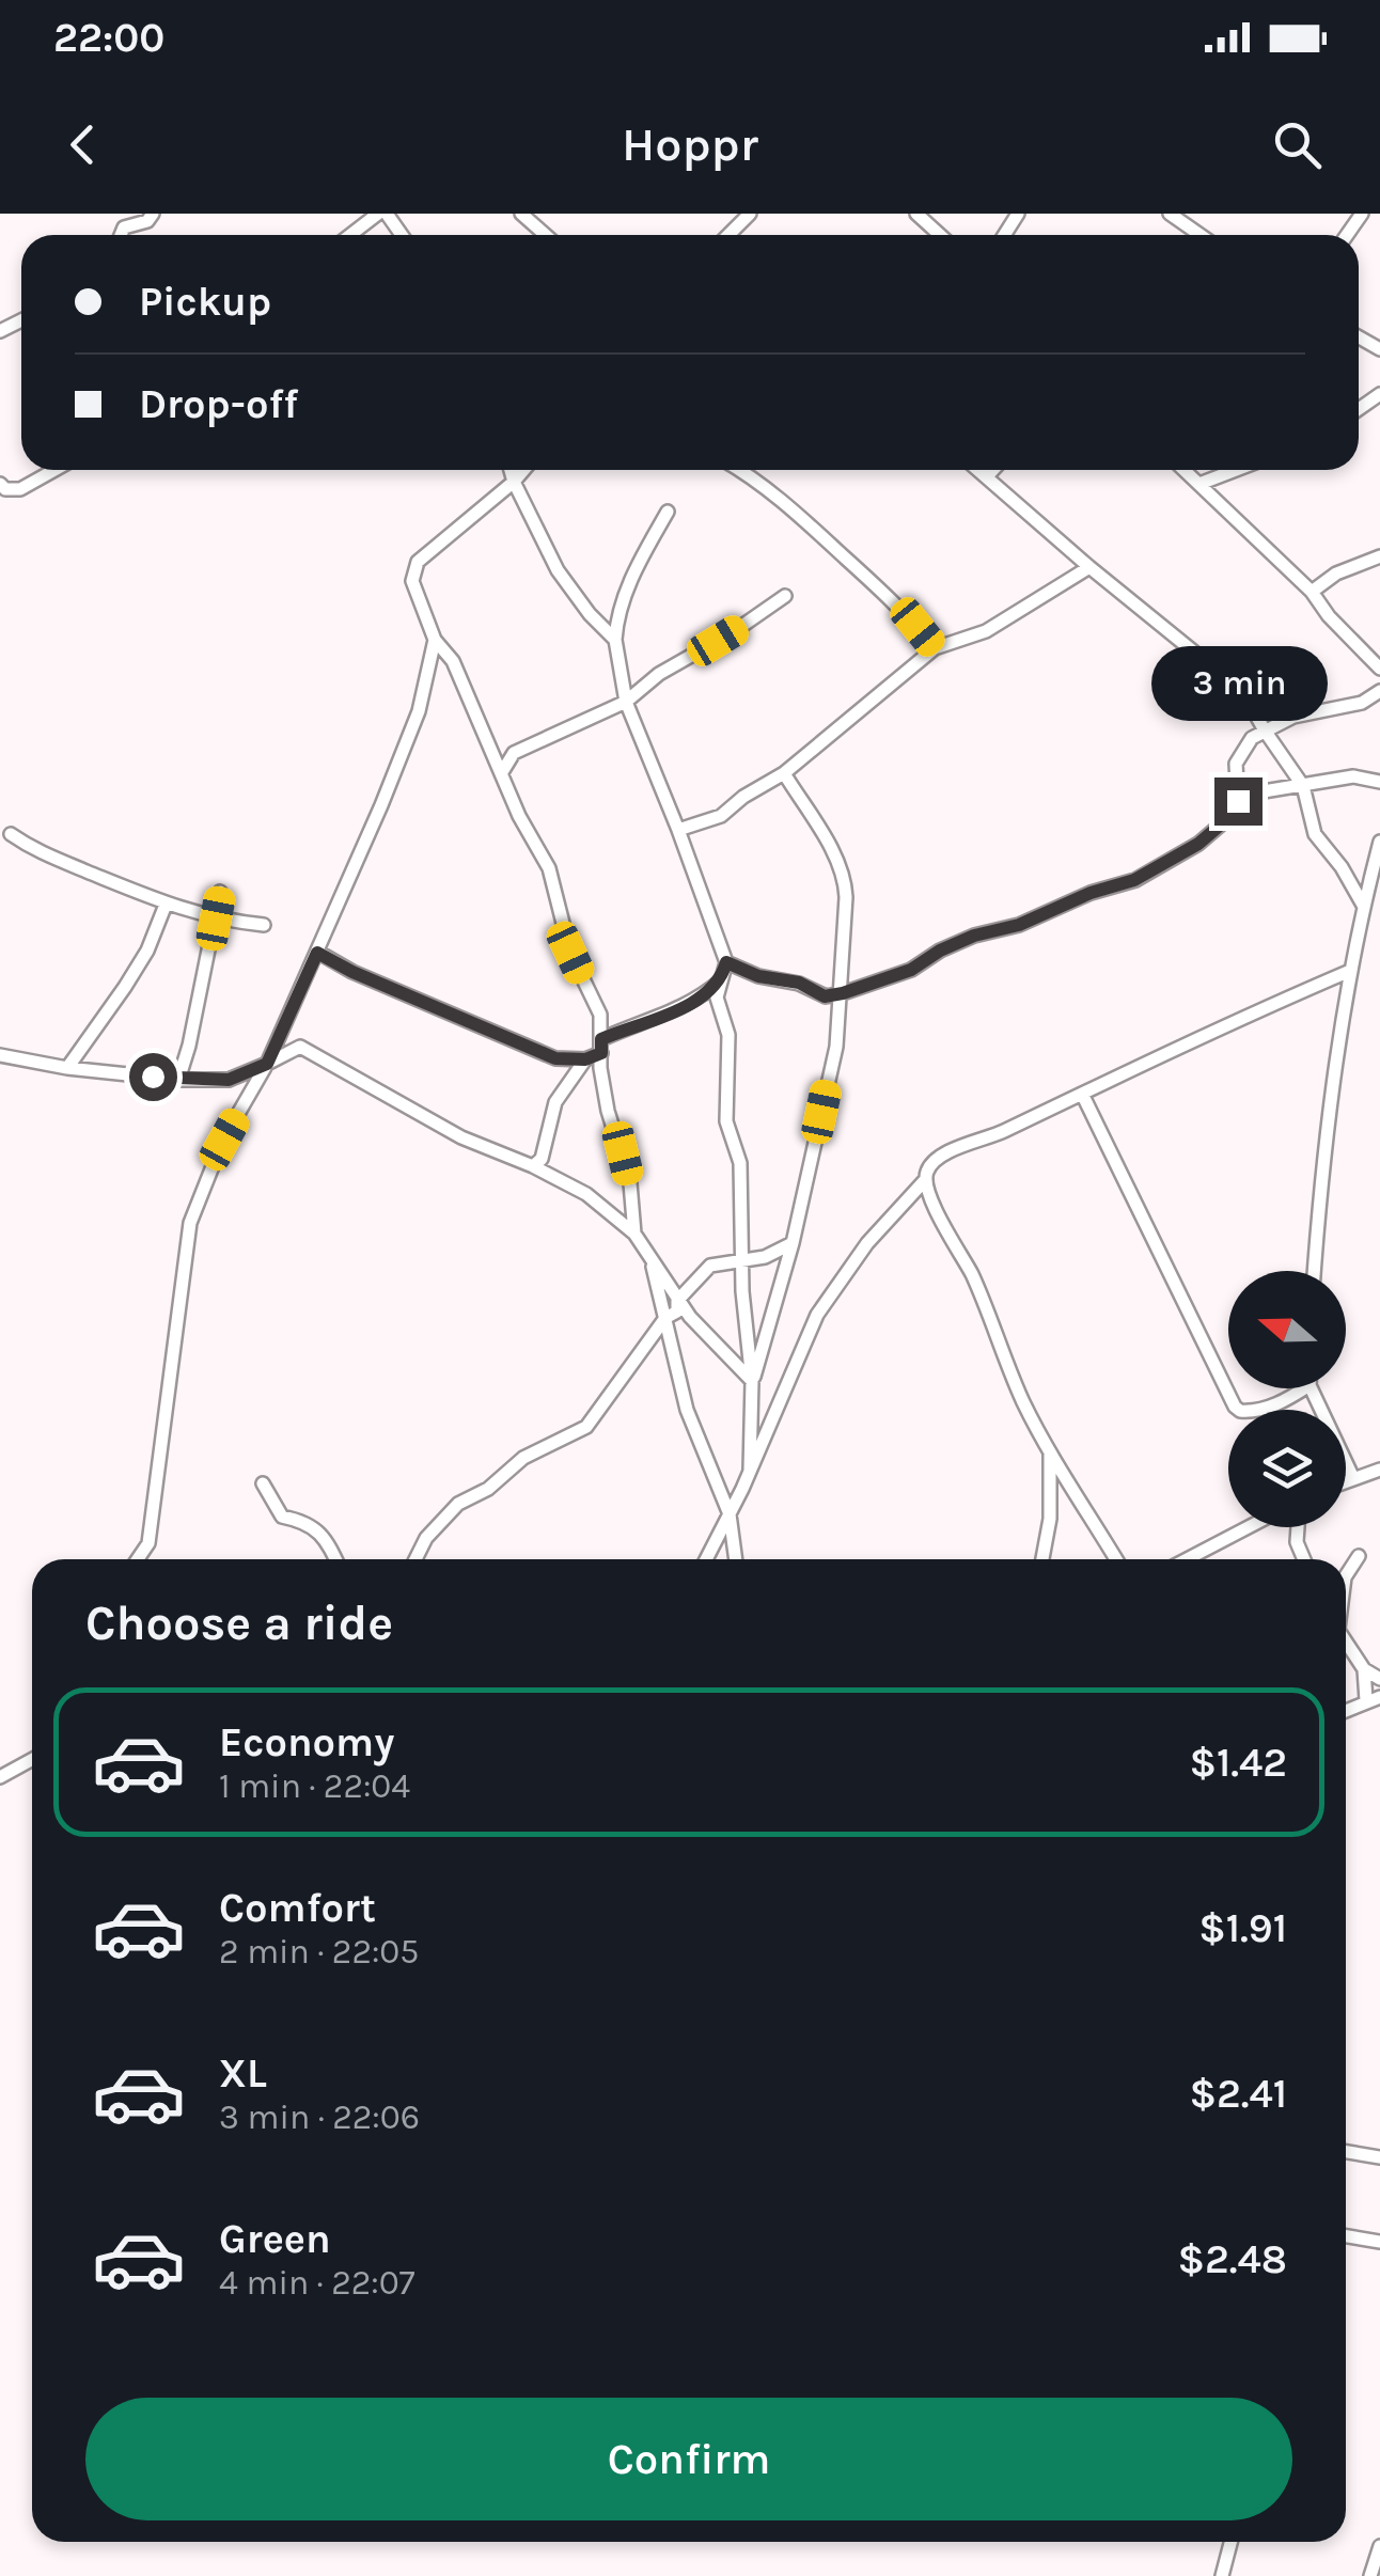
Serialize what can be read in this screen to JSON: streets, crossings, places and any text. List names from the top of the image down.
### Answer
{
  "north": "left",
  "page": {
    "status": "22:00",
    "header": "Hoppr",
    "banner": ["Pickup", "Drop-off"],
    "bubble": "3 min",
    "heading": "Choose a ride",
    "list": [
      {
        "name": "Economy",
        "note": "1 min · 22:04",
        "value": "$1.42"
      },
      {
        "name": "Comfort",
        "note": "2 min · 22:05",
        "value": "$1.91"
      },
      {
        "name": "XL",
        "note": "3 min · 22:06",
        "value": "$2.41"
      },
      {
        "name": "Green",
        "note": "4 min · 22:07",
        "value": "$2.48"
      }
    ],
    "buttons": "Confirm"
  }
}
